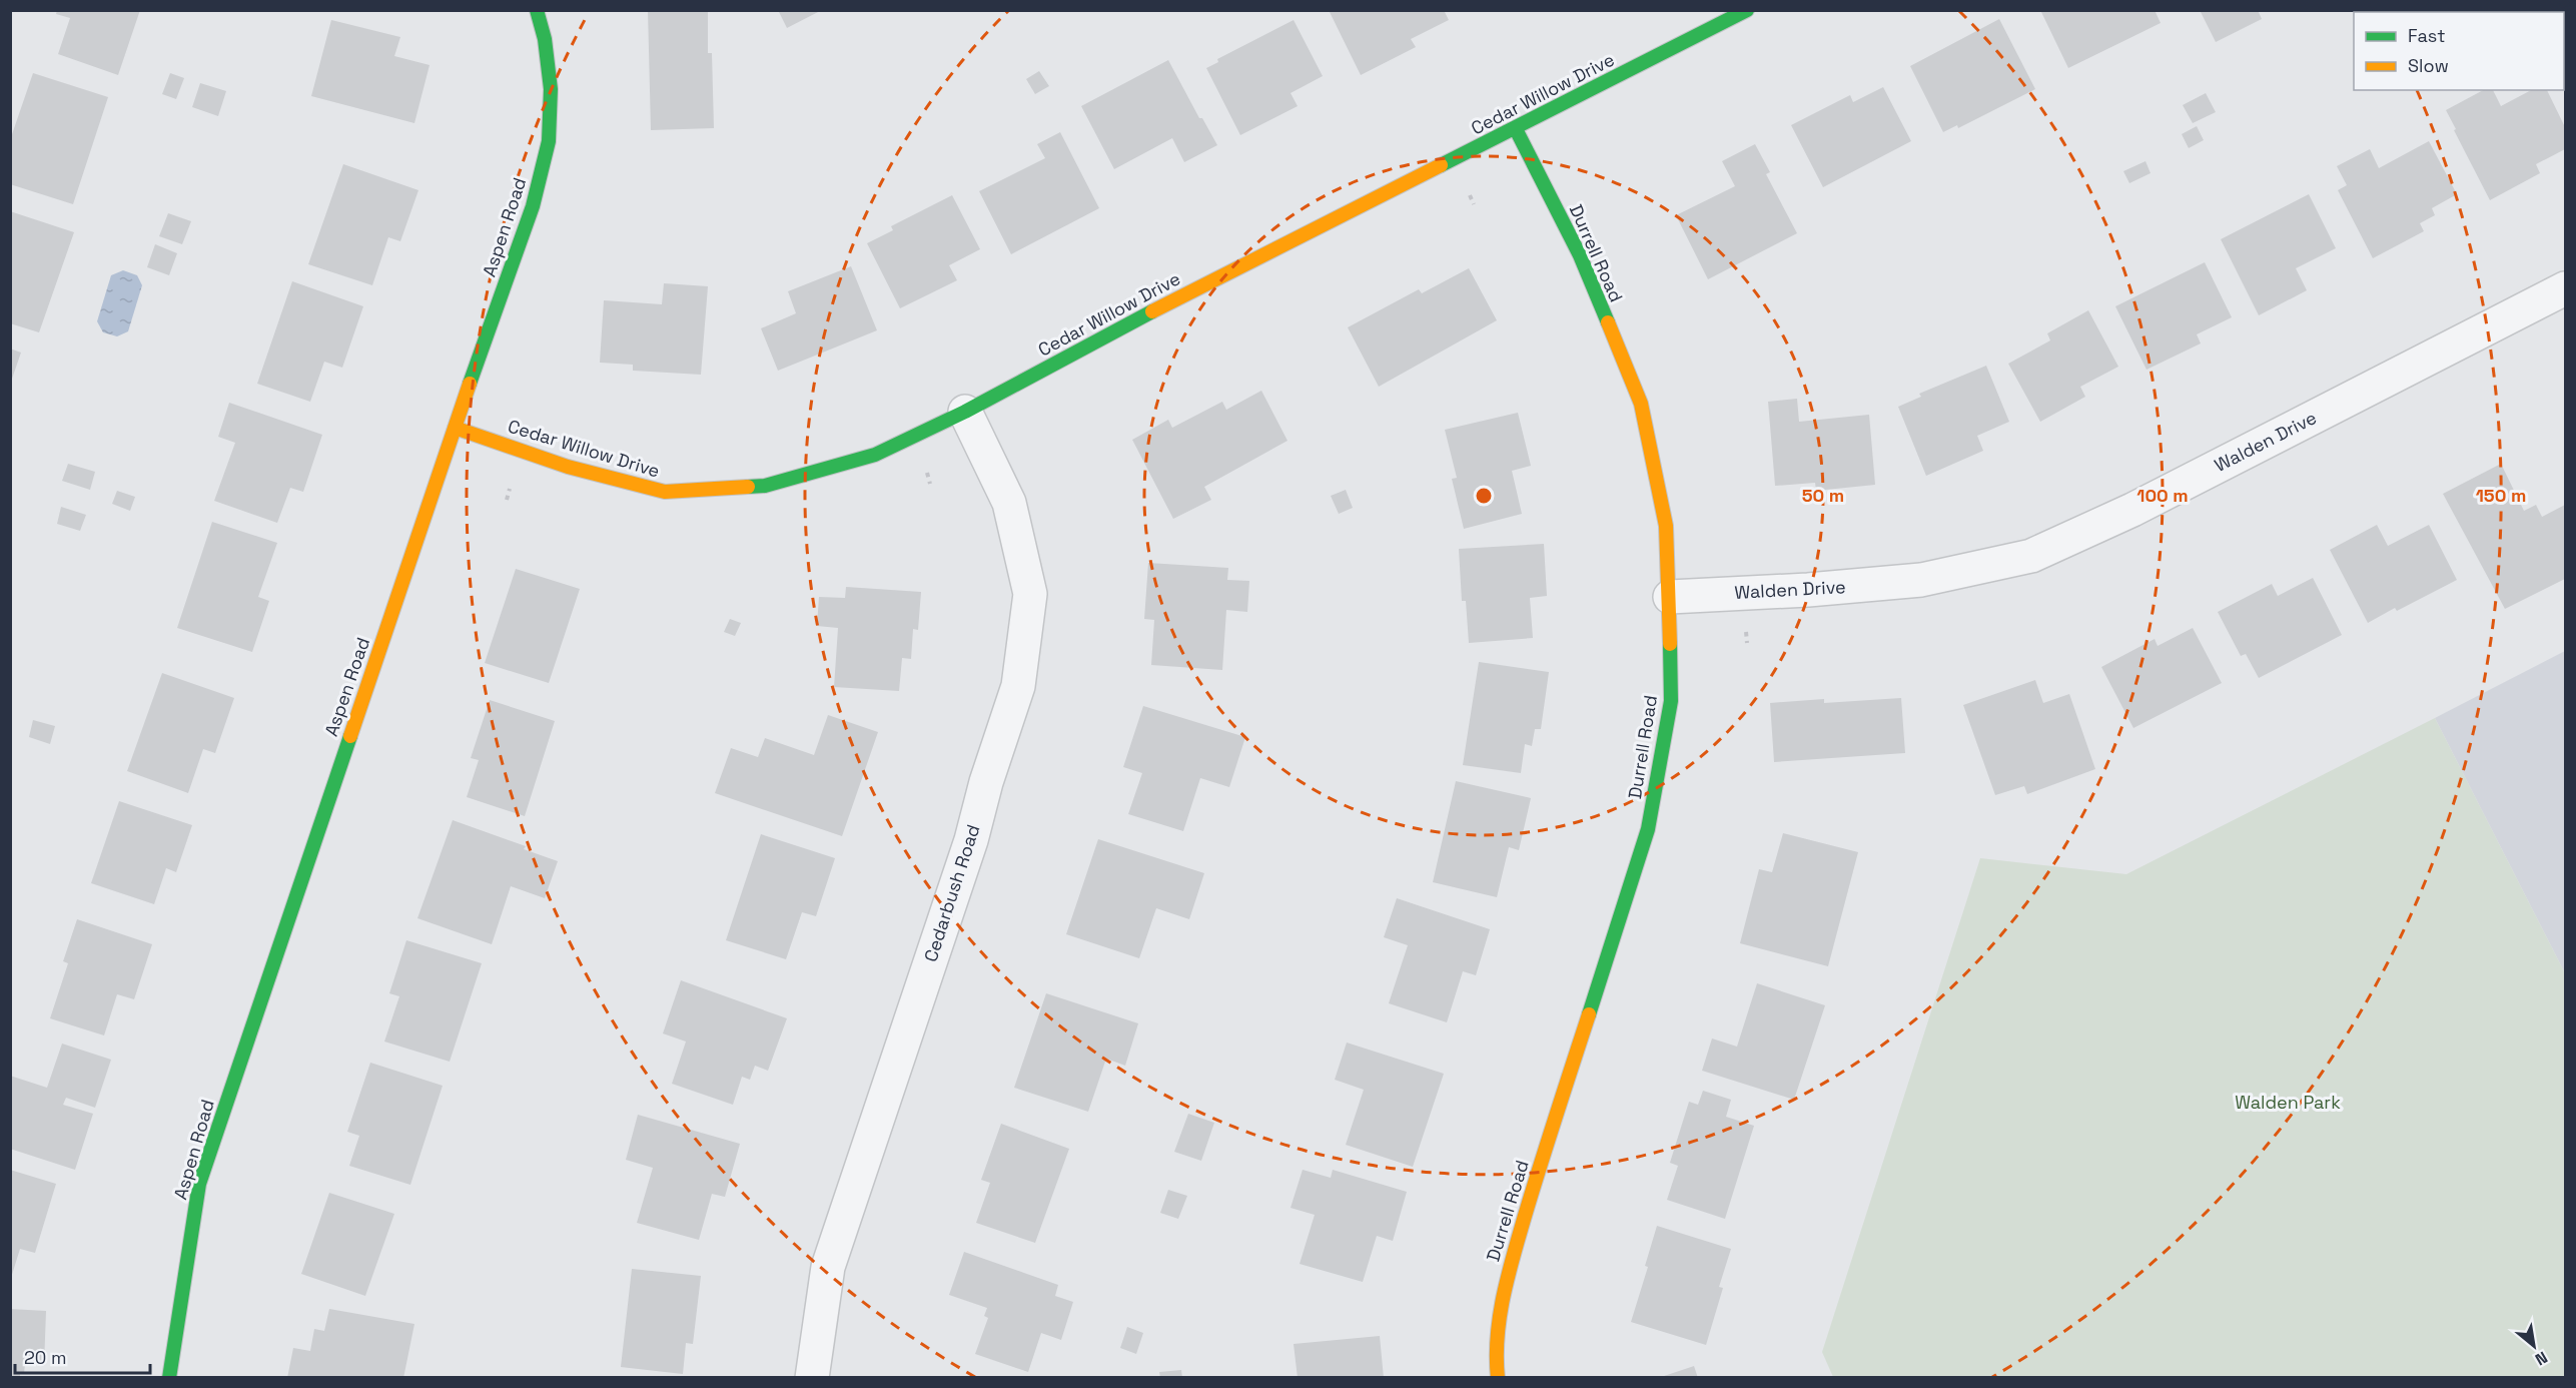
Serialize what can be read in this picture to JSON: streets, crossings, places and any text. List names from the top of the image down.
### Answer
{
  "streets": {
    "street": [
      "Cedar Willow Drive",
      "Aspen Road",
      "Durrell Road",
      "Walden Drive",
      "Cedarbush Road"
    ]
  },
  "crossings": [
    ["Cedar Willow Drive", "Aspen Road"],
    ["Cedar Willow Drive", "Durrell Road"],
    ["Cedar Willow Drive", "Cedarbush Road"],
    ["Durrell Road", "Walden Drive"]
  ],
  "parks": ["Walden Park"],
  "legend": ["Fast", "Slow"],
  "scale_bar": "20 m",
  "north": "bottom right",
  "rings": ["50 m", "100 m", "150 m"]
}
